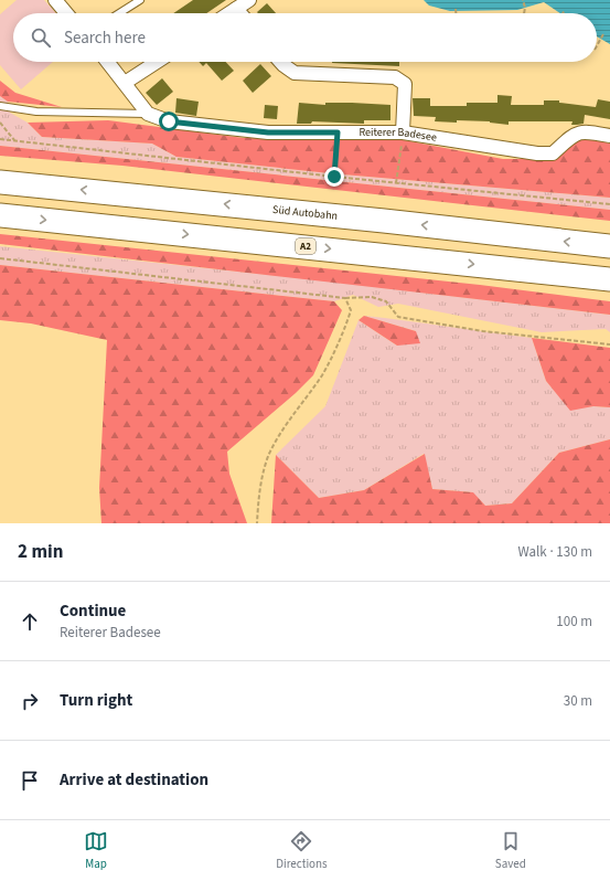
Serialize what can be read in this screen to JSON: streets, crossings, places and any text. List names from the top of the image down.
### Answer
{
  "streets": {
    "highway": ["Süd Autobahn", "A2"],
    "street": ["Reiterer Badesee"]
  },
  "page": {
    "search": "Search here",
    "heading": ["2 min", "Walk · 130 m"],
    "list": [
      ["Continue", "Reiterer Badesee", "100 m"],
      ["Turn right", "30 m"],
      "Arrive at destination"
    ],
    "nav": ["Map", "Directions", "Saved"]
  }
}
